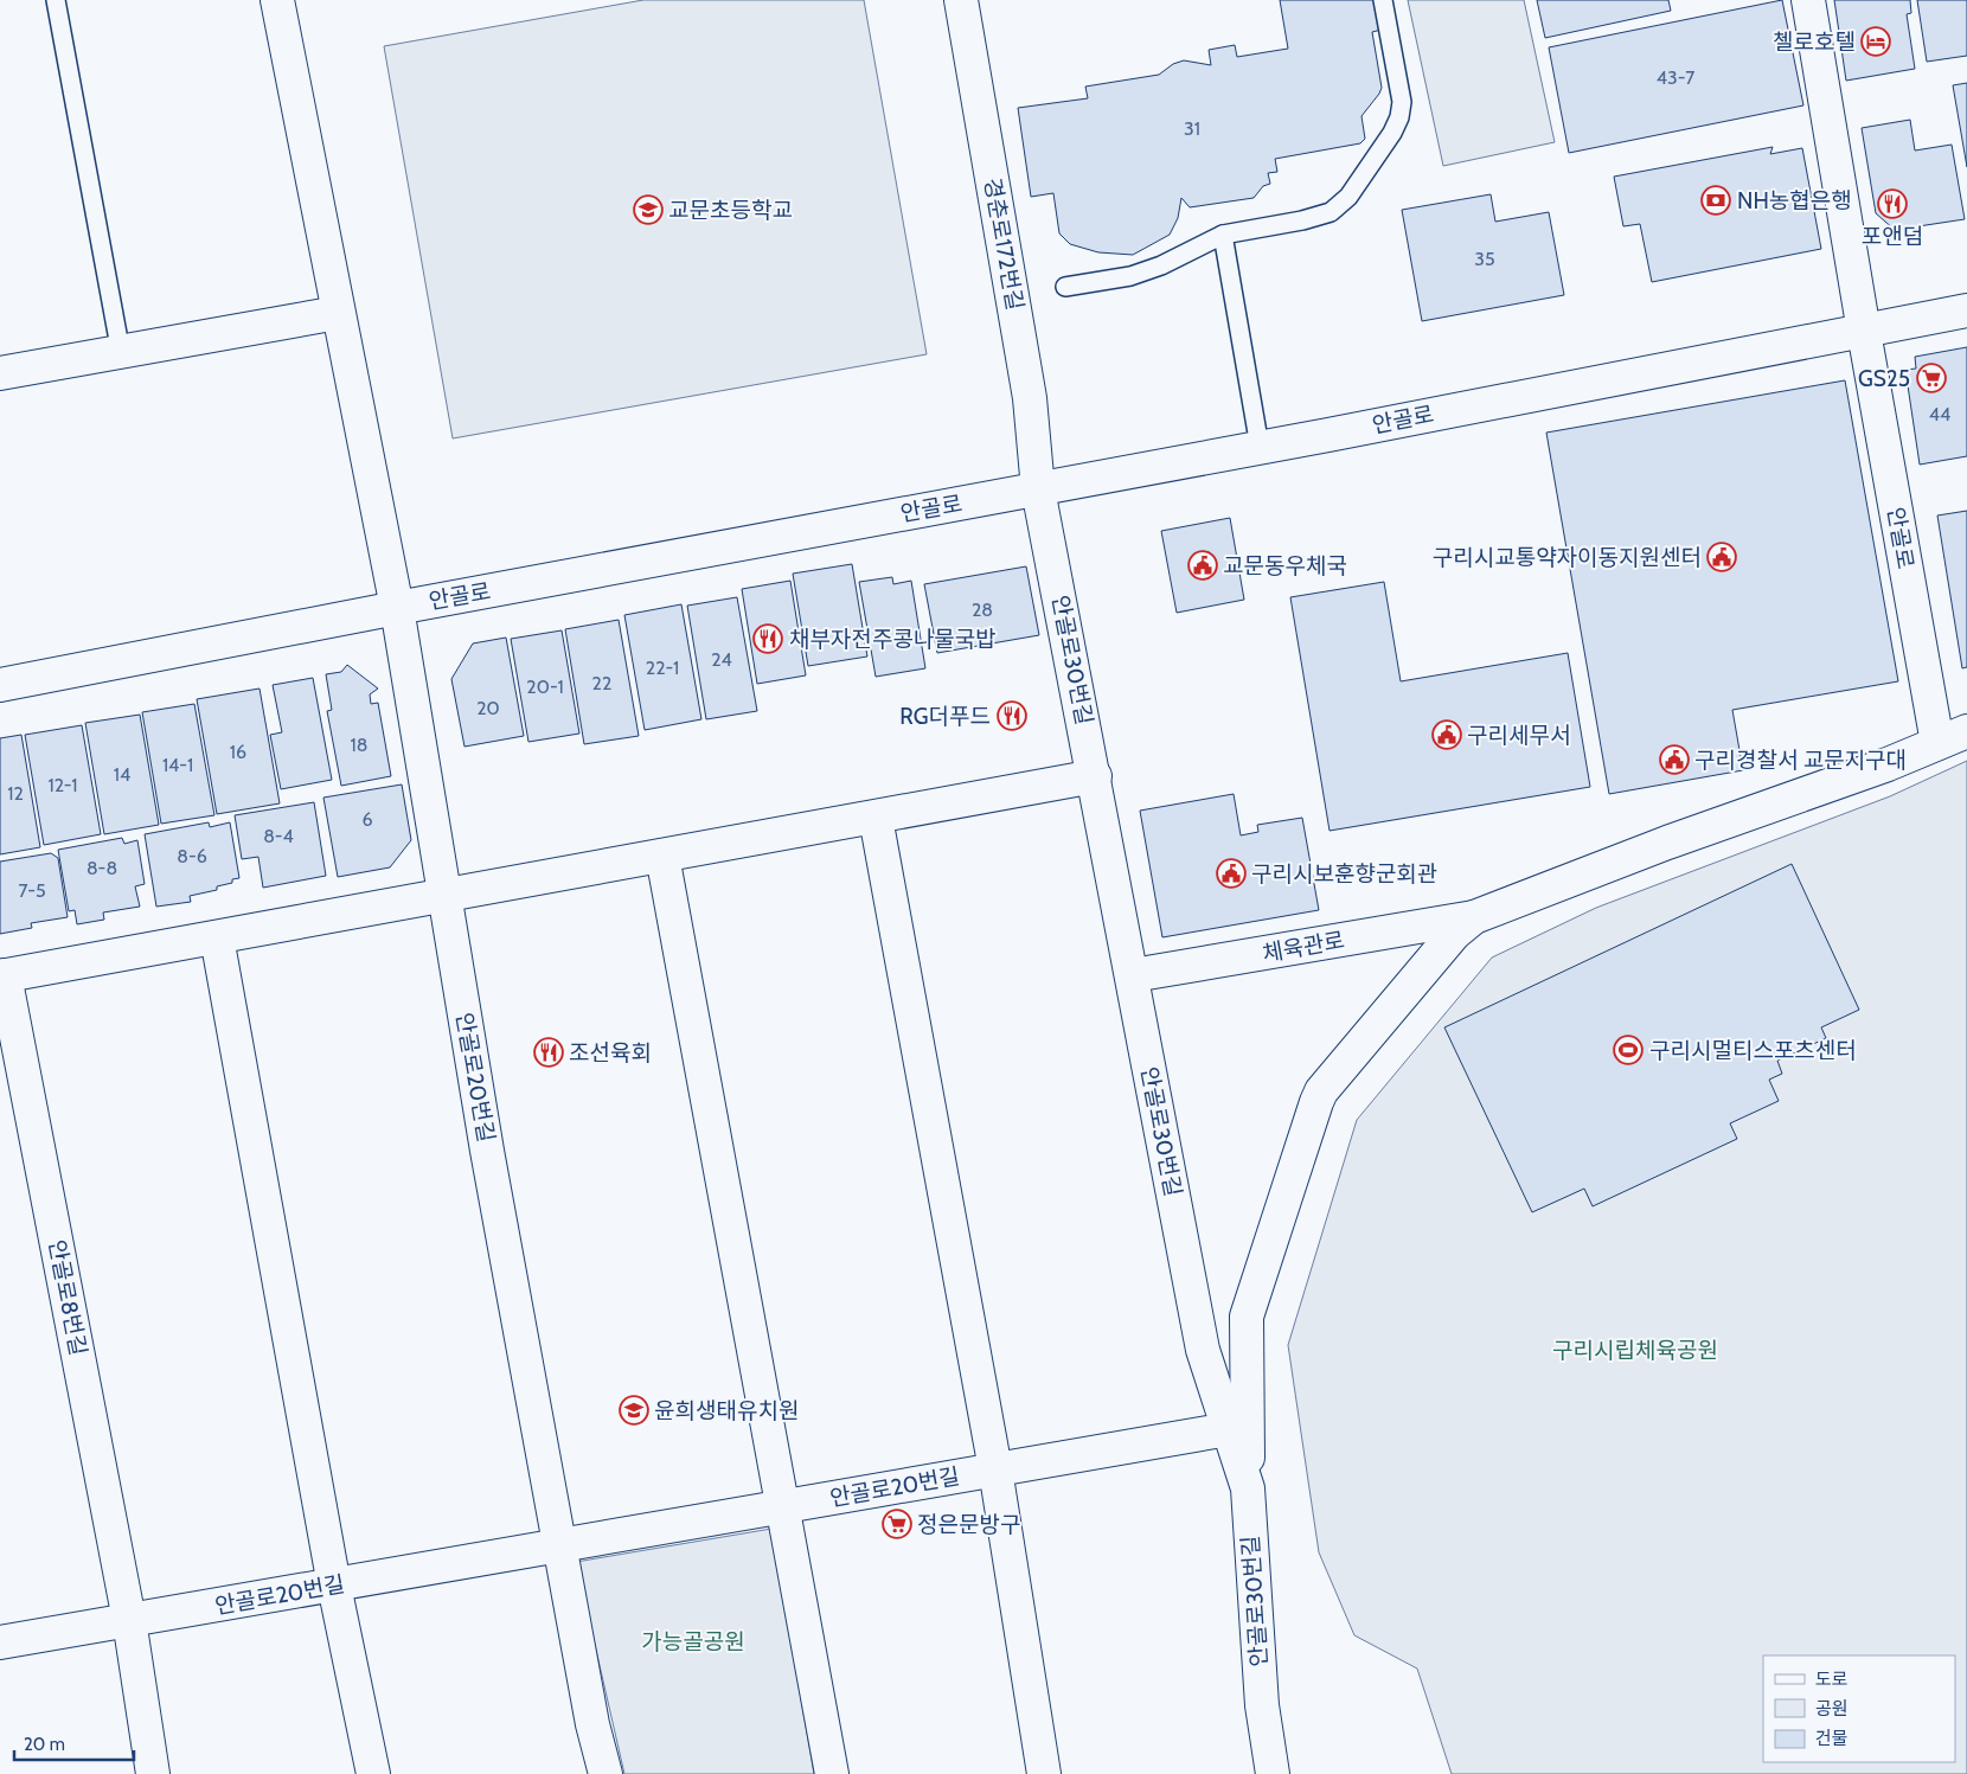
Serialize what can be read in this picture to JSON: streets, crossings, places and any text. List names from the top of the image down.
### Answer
{
  "streets": {
    "street": [
      "경춘로172번길",
      "안골로",
      "안골로30번길",
      "체육관로",
      "안골로20번길",
      "안골로8번길"
    ]
  },
  "crossings": [
    ["경춘로172번길", "안골로"],
    ["경춘로172번길", "안골로30번길"],
    ["안골로", "안골로30번길"],
    ["안골로", "안골로20번길"],
    ["안골로30번길", "체육관로"],
    ["안골로30번길", "안골로20번길"],
    ["안골로20번길", "안골로8번길"]
  ],
  "parks": ["구리시립체육공원", "가능골공원"],
  "places": {
    "hotel": ["첼로호텔"],
    "bank": ["NH농협은행"],
    "restaurant": [
      "포앤덤",
      "채부자전주콩나물국밥",
      "RG더푸드",
      "조선육회"
    ],
    "school or university": ["교문초등학교", "윤희생태유치원"],
    "supermarket": ["GS25", "정은문방구"],
    "public building": [
      "구리시교통약자이동지원센터",
      "교문동우체국",
      "구리세무서",
      "구리경찰서 교문지구대",
      "구리시보훈향군회관"
    ],
    "sports": ["구리시멀티스포츠센터"]
  },
  "house_numbers": [
    "43-7",
    "31",
    "35",
    "44",
    "28",
    "24",
    "22-1",
    "22",
    "20-1",
    "20",
    "18",
    "16",
    "14-1",
    "14",
    "12-1",
    "12",
    "6",
    "8-4",
    "8-6",
    "8-8",
    "7-5"
  ],
  "legend": ["도로", "공원", "건물"],
  "scale_bar": "20 m"
}
